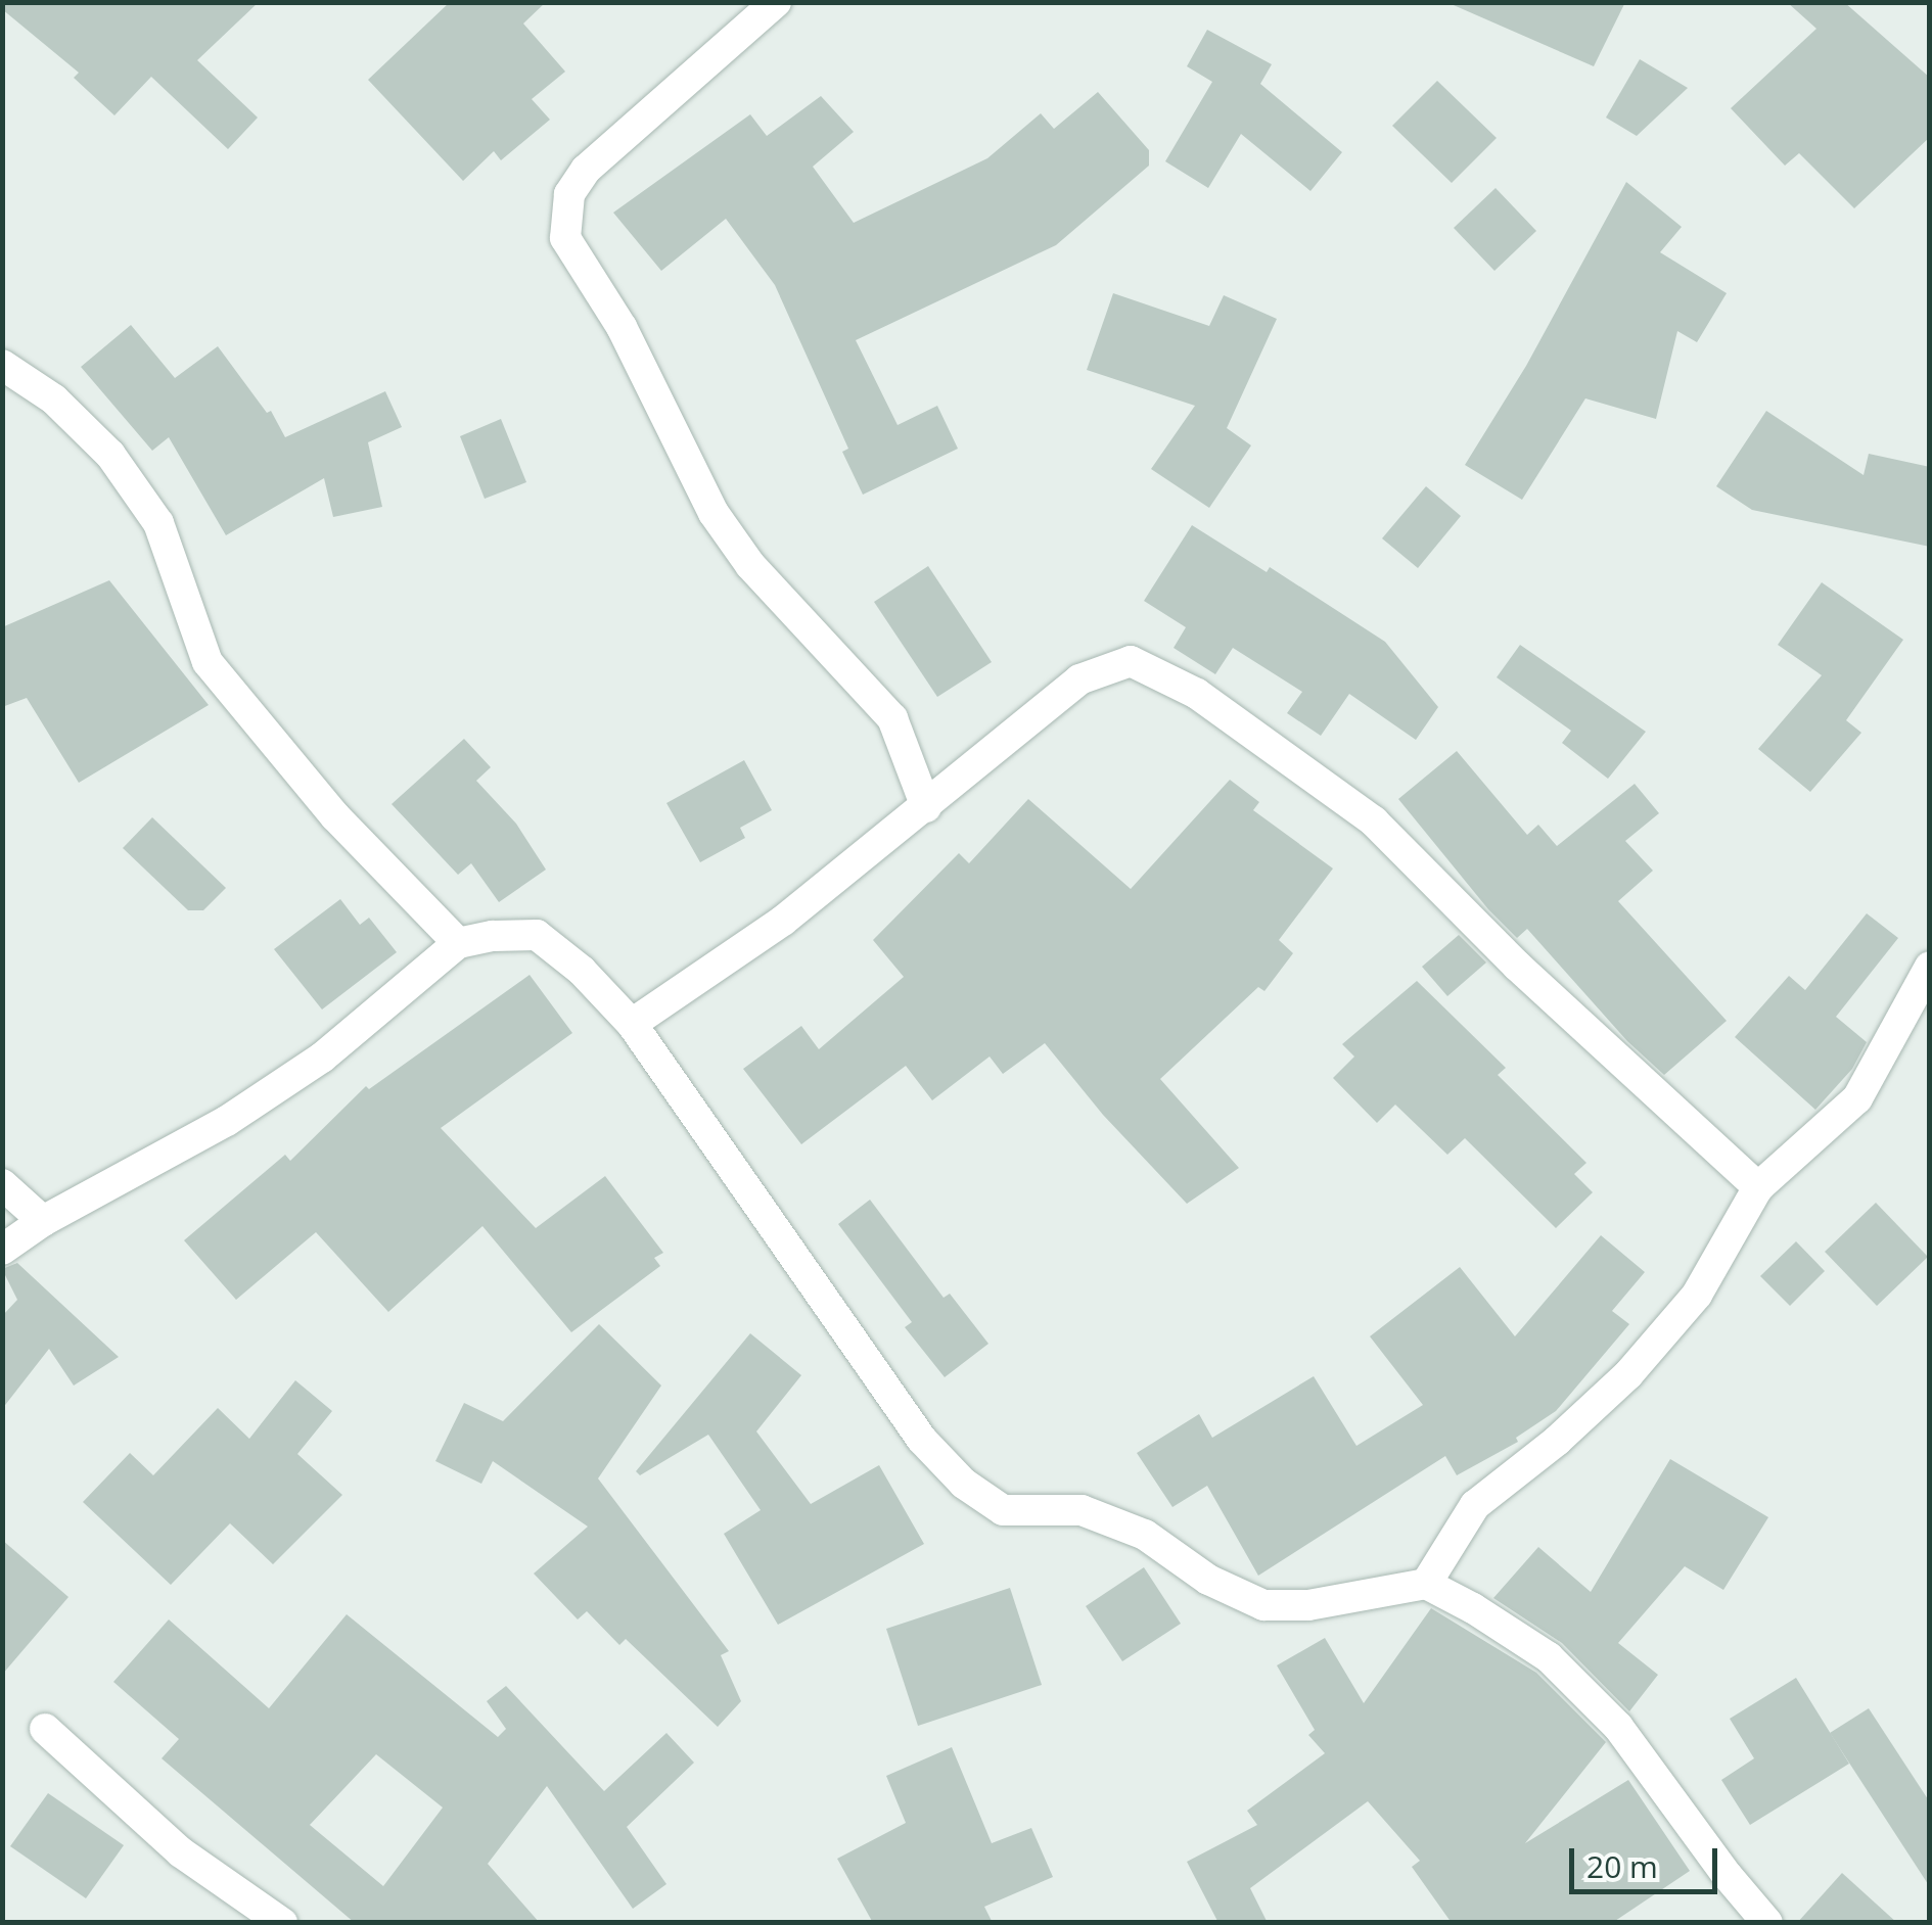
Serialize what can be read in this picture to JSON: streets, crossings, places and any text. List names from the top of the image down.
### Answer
{
  "scale_bar": "20 m"
}
